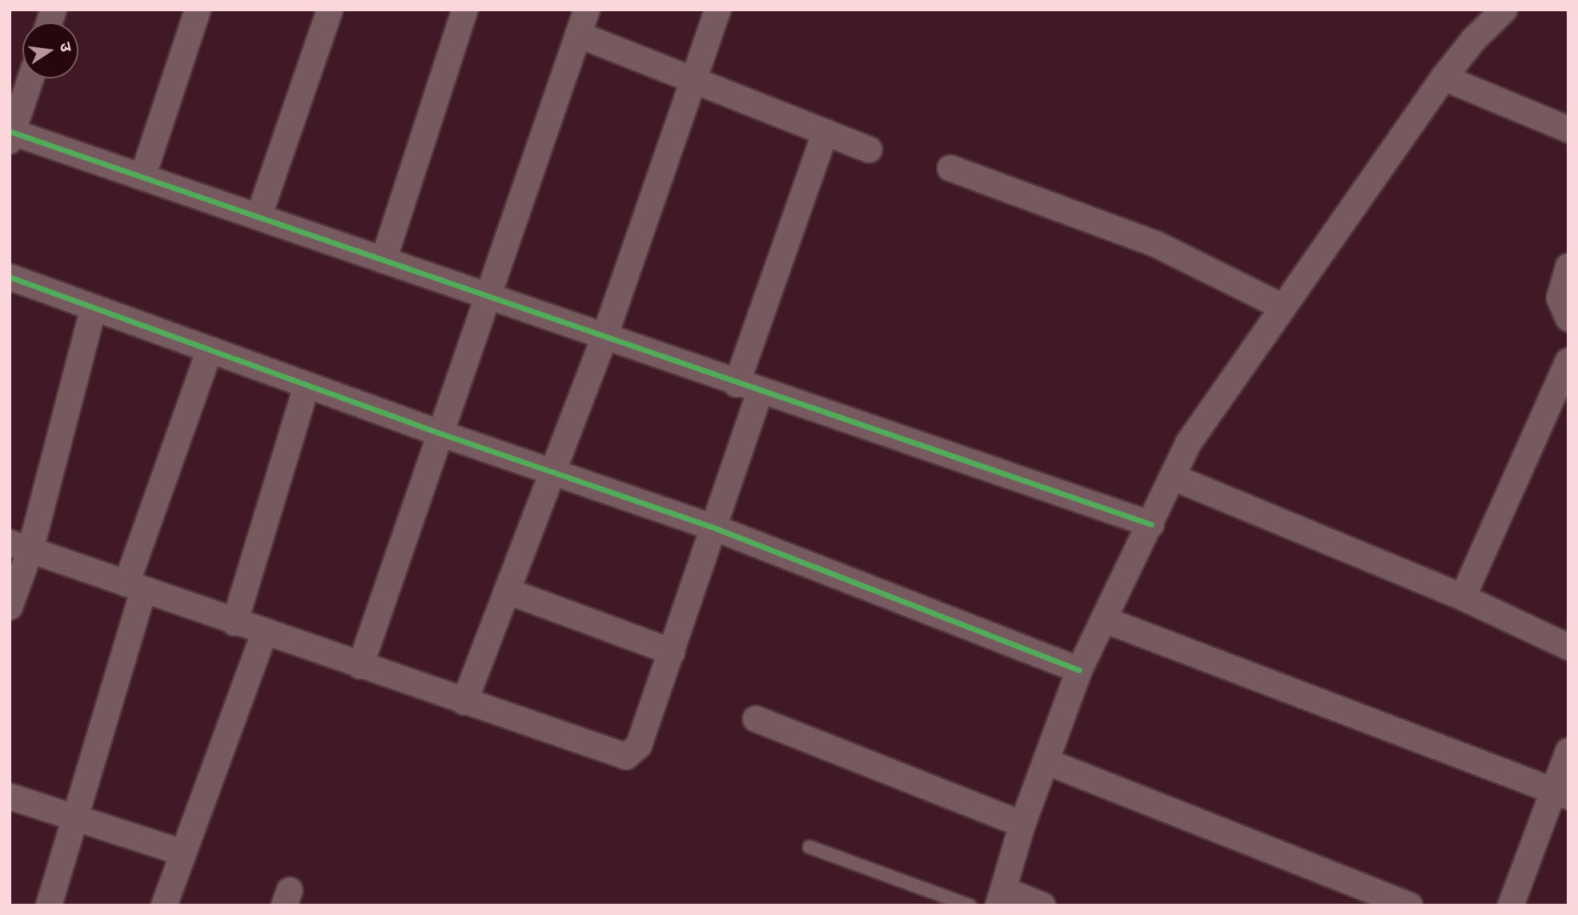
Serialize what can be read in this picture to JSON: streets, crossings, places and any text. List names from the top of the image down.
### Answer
{
  "north": "right"
}
